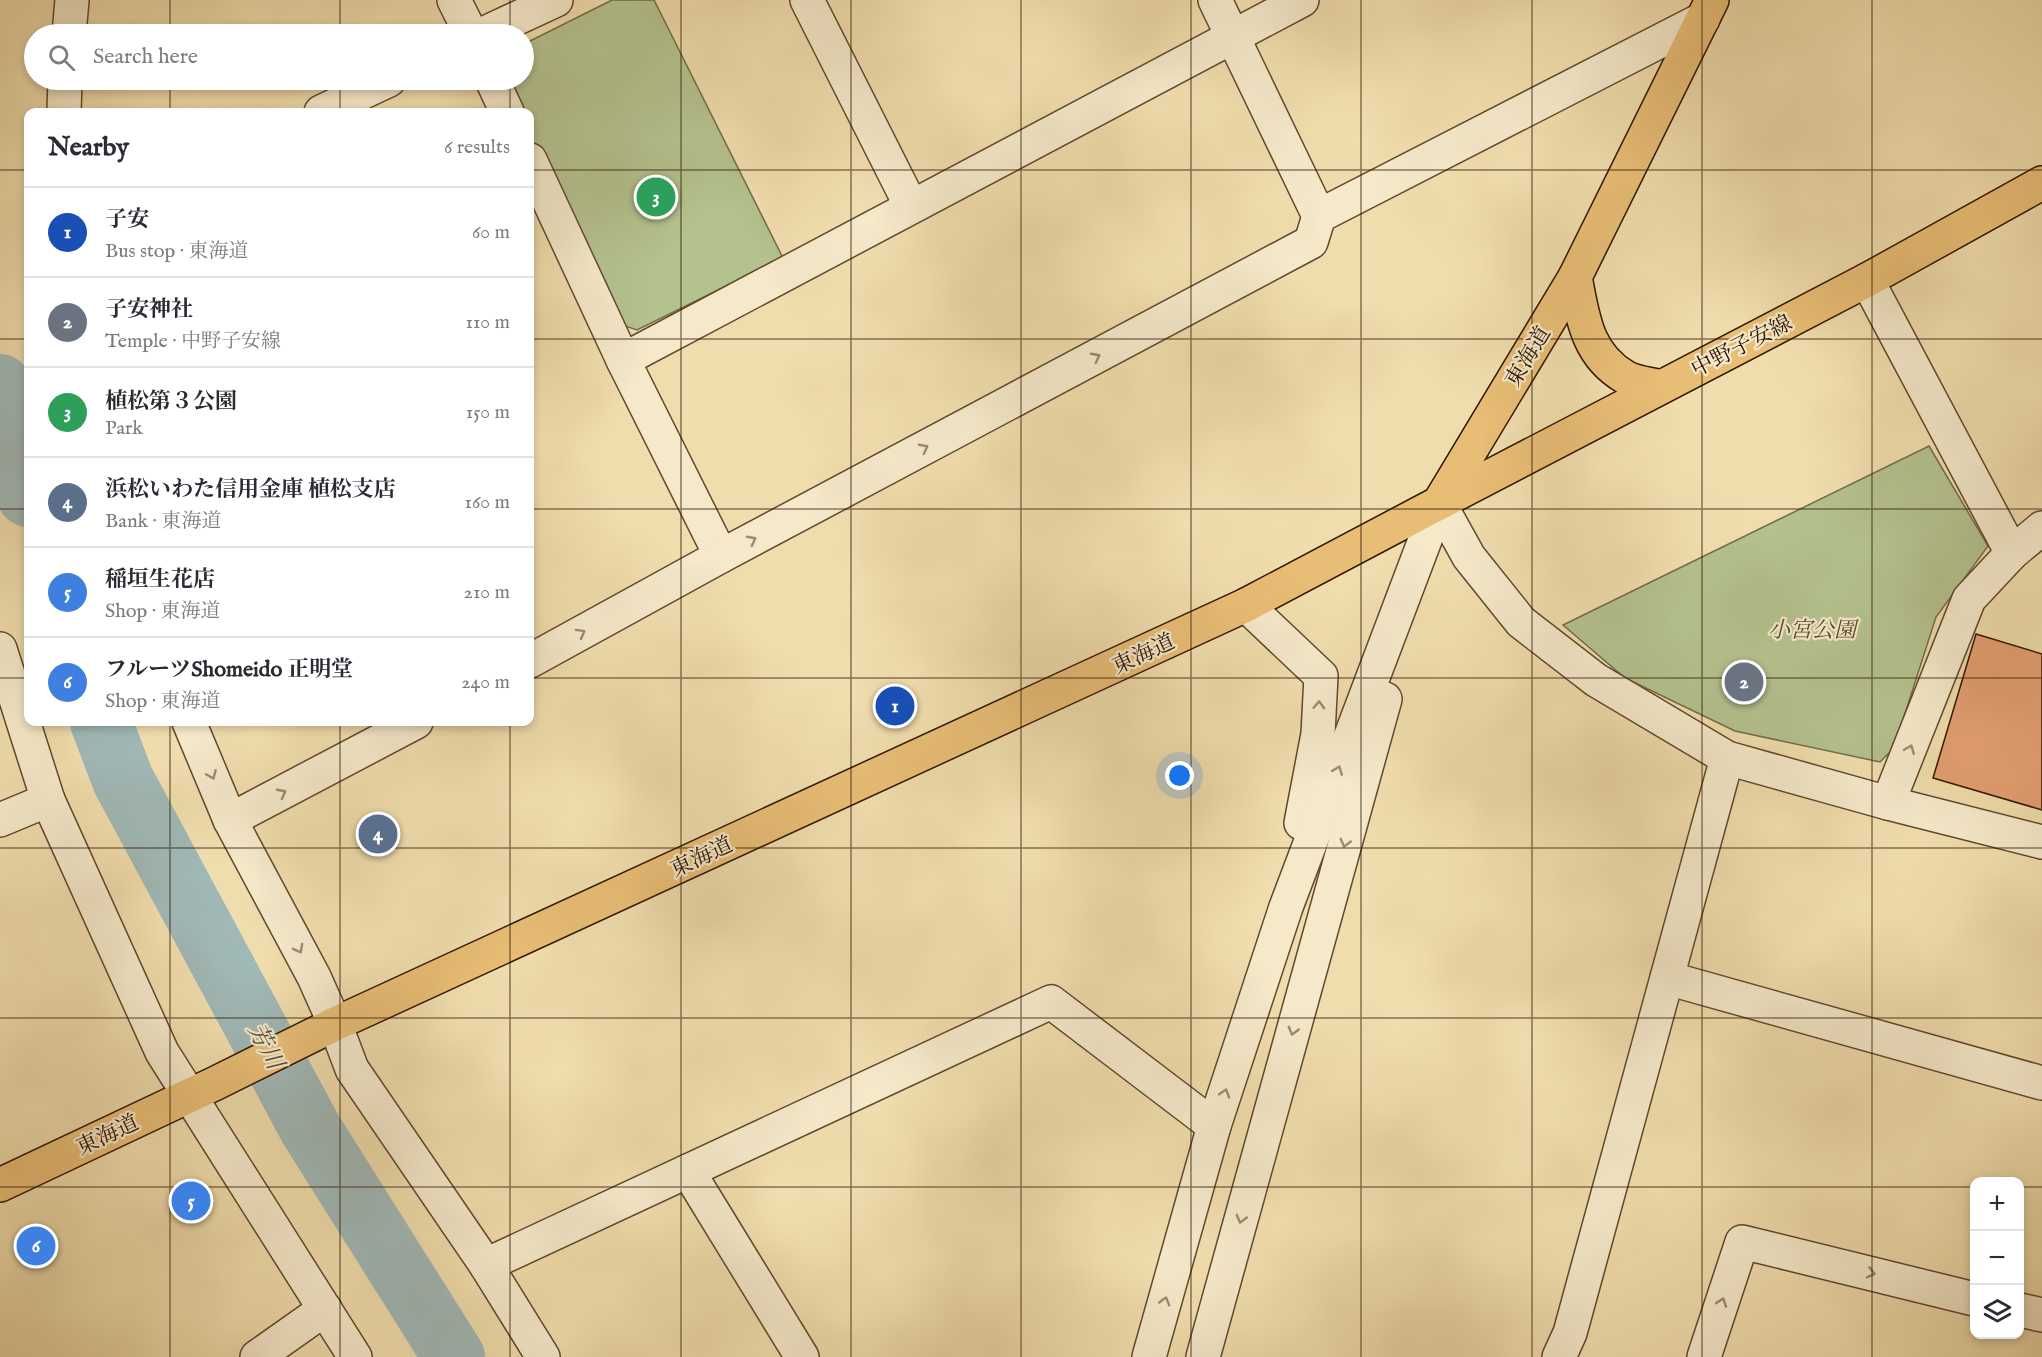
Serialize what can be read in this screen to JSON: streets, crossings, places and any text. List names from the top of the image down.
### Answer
{
  "streets": {
    "main road": ["中野子安線", "東海道"]
  },
  "crossings": [
    ["中野子安線", "東海道"]
  ],
  "water": ["芳川"],
  "parks": ["小宮公園"],
  "page": {
    "search": "Search here",
    "heading": ["Nearby", "6 results"],
    "pins": [
      "3",
      "2",
      "1",
      "4",
      "5",
      "6"
    ],
    "list": [
      {
        "mark": "1",
        "name": "子安",
        "note": "Bus stop · 東海道",
        "value": "60 m"
      },
      {
        "mark": "2",
        "name": "子安神社",
        "note": "Temple · 中野子安線",
        "value": "110 m"
      },
      {
        "mark": "3",
        "name": "植松第３公園",
        "note": "Park",
        "value": "150 m"
      },
      {
        "mark": "4",
        "name": "浜松いわた信用金庫 植松支店",
        "note": "Bank · 東海道",
        "value": "160 m"
      },
      {
        "mark": "5",
        "name": "稲垣生花店",
        "note": "Shop · 東海道",
        "value": "210 m"
      },
      {
        "mark": "6",
        "name": "フルーツShomeido 正明堂",
        "note": "Shop · 東海道",
        "value": "240 m"
      }
    ],
    "map_buttons": ["+", "−"]
  }
}
